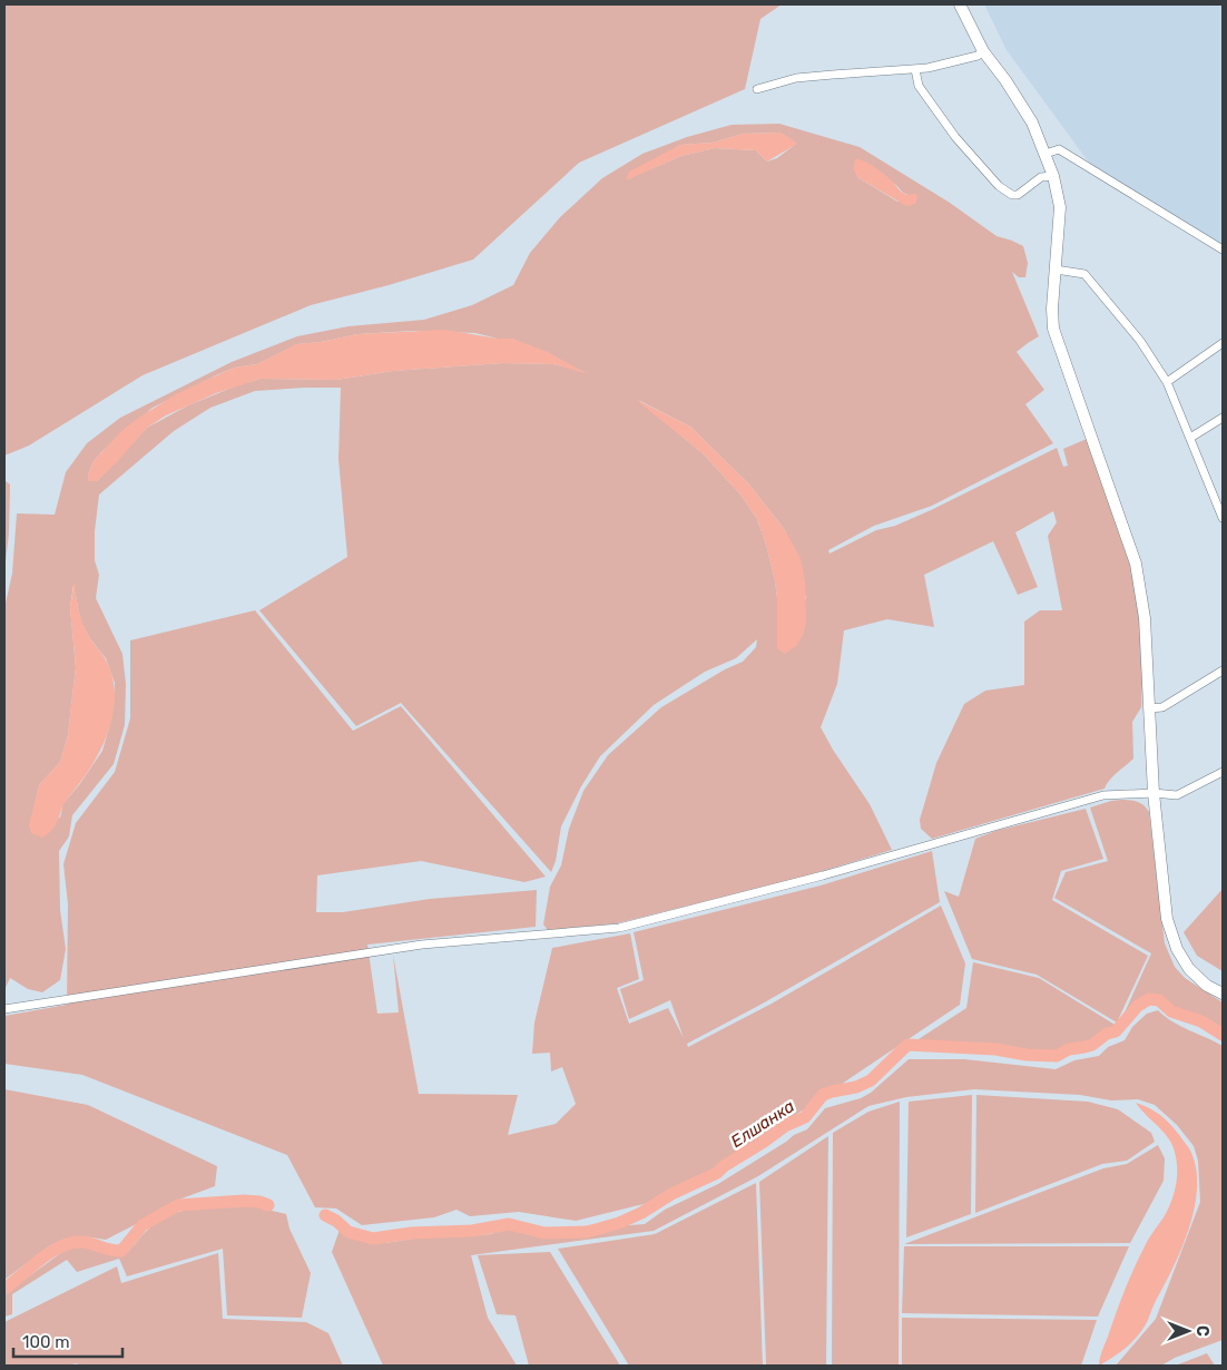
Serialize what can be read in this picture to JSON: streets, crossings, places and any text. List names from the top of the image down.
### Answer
{
  "water": ["Елшанка"],
  "scale_bar": "100 m",
  "north": "right"
}
